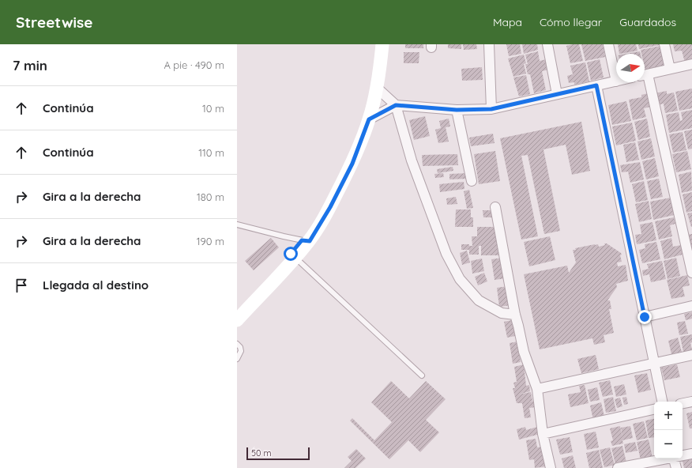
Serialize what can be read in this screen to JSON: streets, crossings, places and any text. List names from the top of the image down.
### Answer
{
  "scale_bar": "50 m",
  "north": "right",
  "page": {
    "header": "Streetwise",
    "nav": ["Mapa", "Cómo llegar", "Guardados"],
    "heading": ["7 min", "A pie · 490 m"],
    "list": [
      ["Continúa", "10 m"],
      ["Continúa", "110 m"],
      ["Gira a la derecha", "180 m"],
      ["Gira a la derecha", "190 m"],
      "Llegada al destino"
    ],
    "map_buttons": ["+", "−"],
    "scale": "50 m"
  }
}
